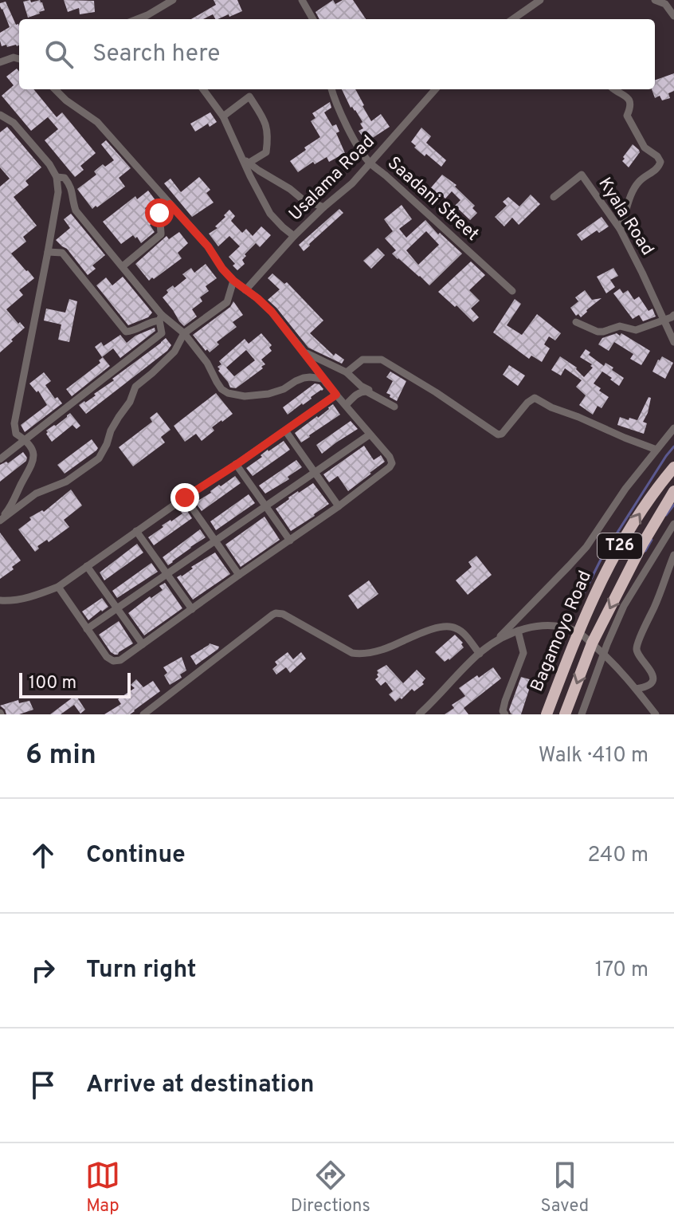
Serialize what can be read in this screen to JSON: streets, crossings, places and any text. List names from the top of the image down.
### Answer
{
  "streets": {
    "highway": ["T26", "Bagamoyo Road"],
    "street": ["Usalama Road", "Saadani Street", "Kyala Road"]
  },
  "crossings": [
    ["Usalama Road", "Saadani Street"]
  ],
  "scale_bar": "100 m",
  "page": {
    "search": "Search here",
    "scale": "100 m",
    "heading": ["6 min", "Walk · 410 m"],
    "list": [
      ["Continue", "240 m"],
      ["Turn right", "170 m"],
      "Arrive at destination"
    ],
    "nav": ["Map", "Directions", "Saved"]
  }
}
